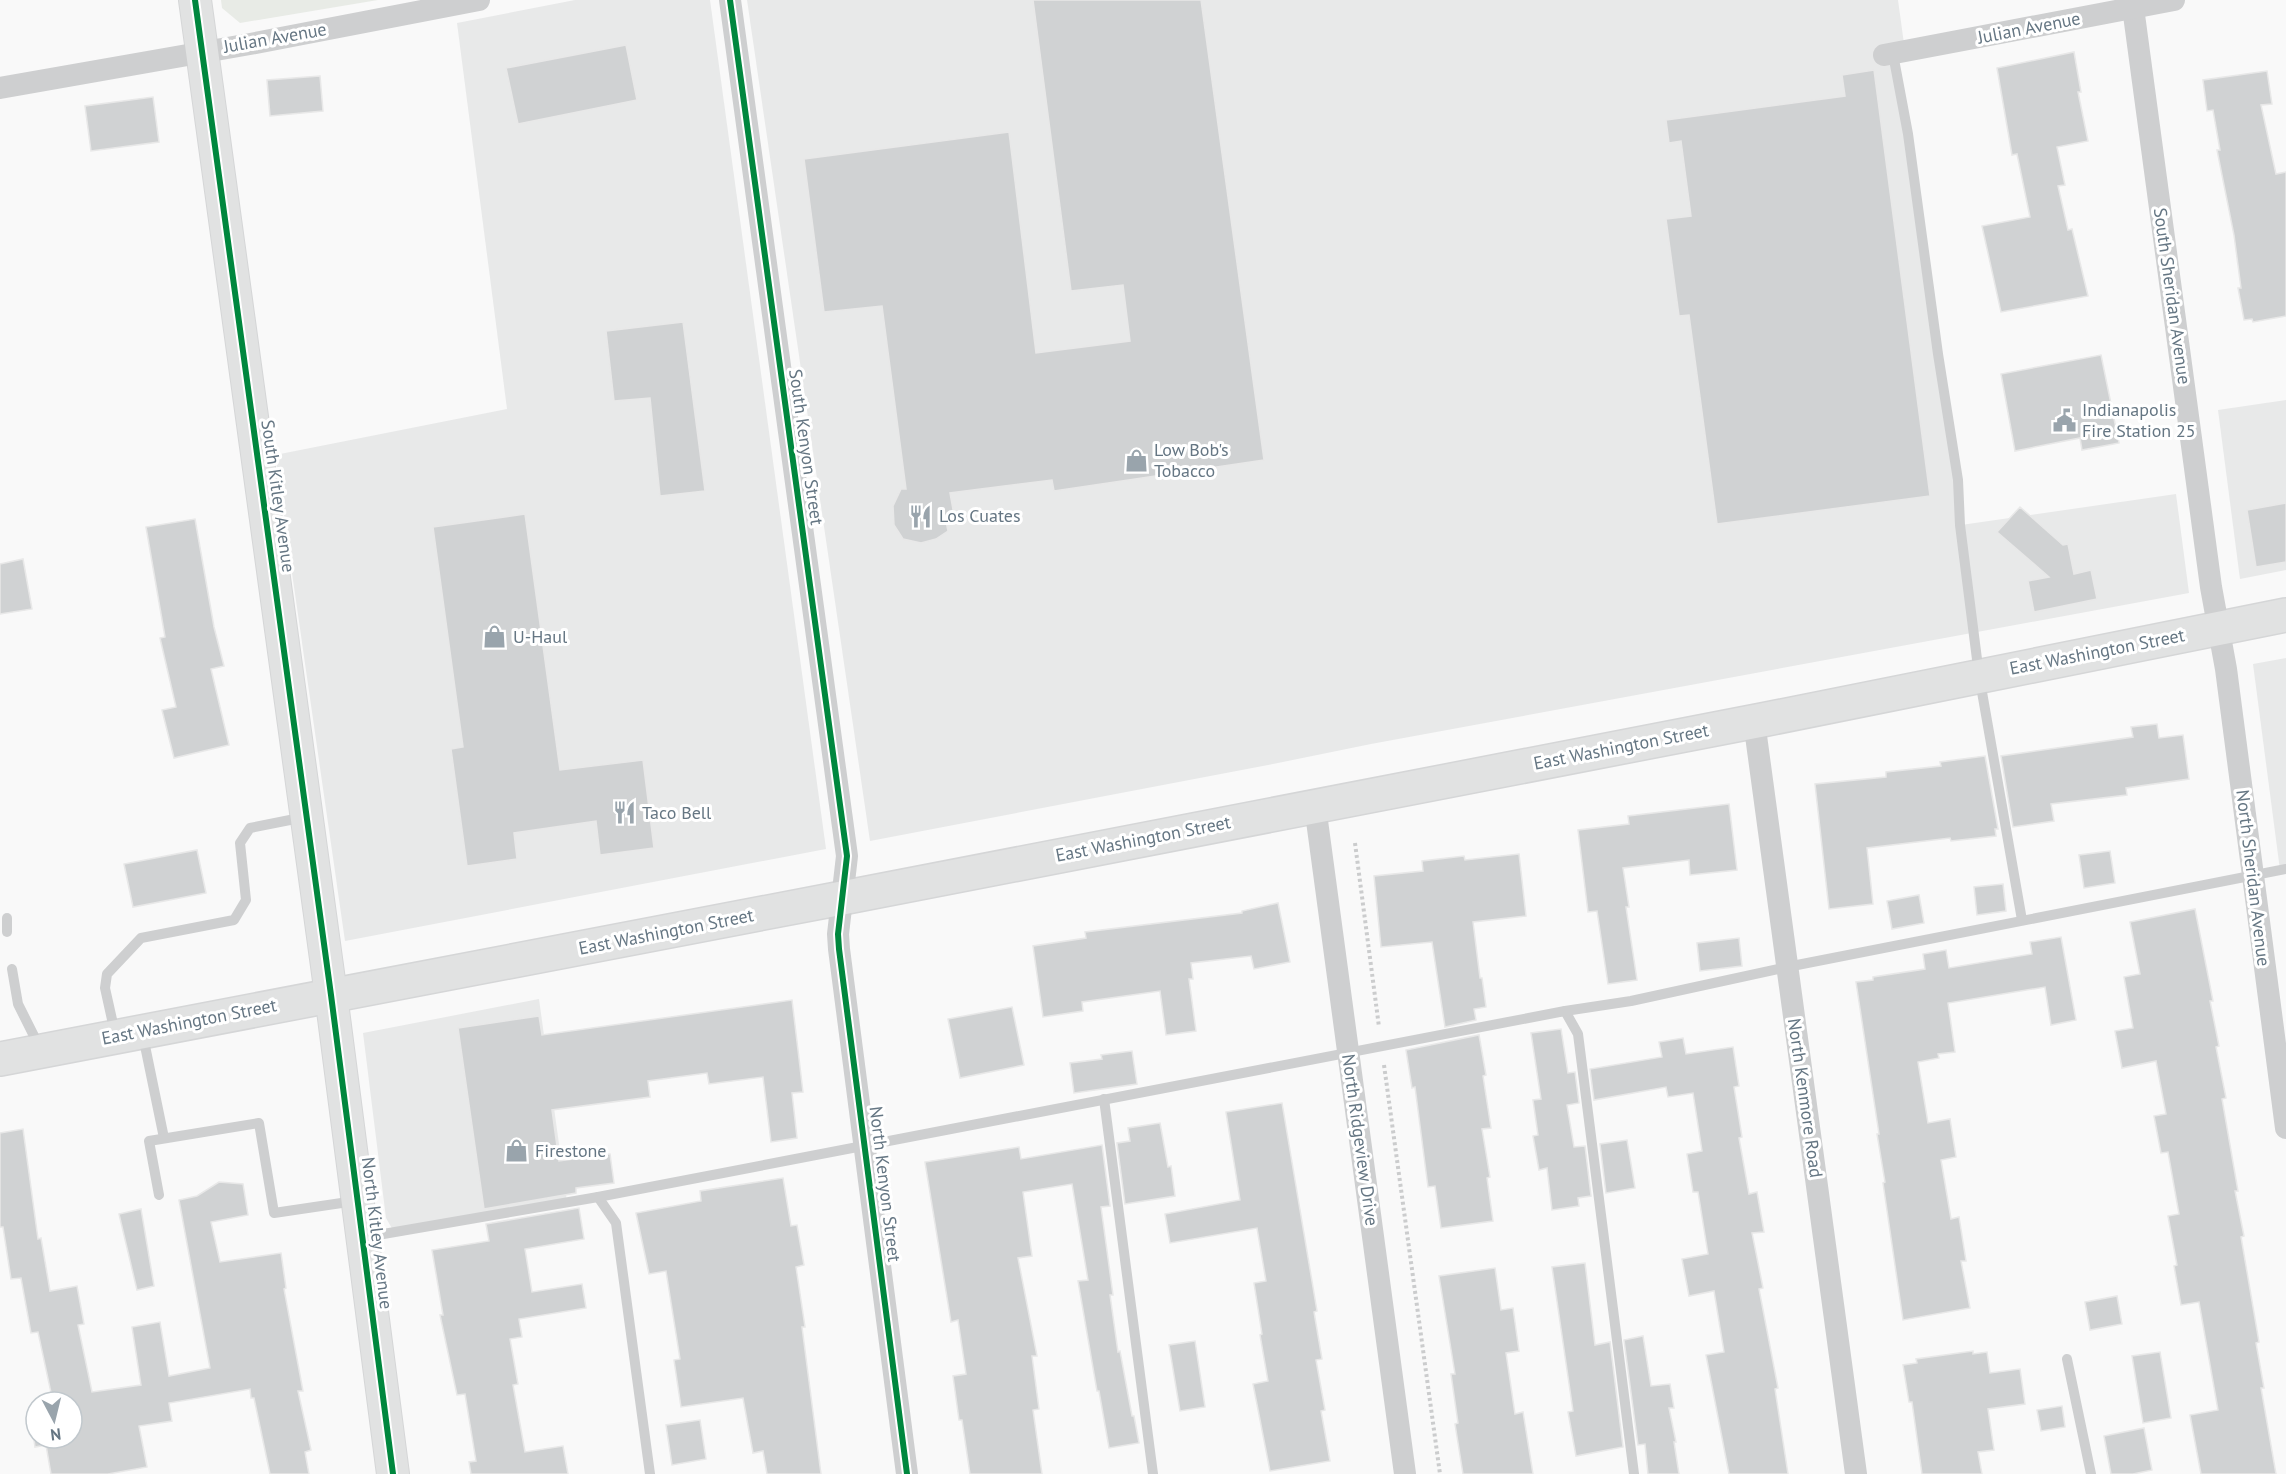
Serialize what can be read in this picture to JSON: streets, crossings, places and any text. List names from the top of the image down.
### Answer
{
  "streets": {
    "main road": ["East Washington Street"],
    "street": [
      "Julian Avenue",
      "South Sheridan Avenue",
      "South Kenyon Street",
      "South Kitley Avenue",
      "North Sheridan Avenue",
      "North Kenmore Road",
      "North Ridgeview Drive",
      "North Kenyon Street",
      "North Kitley Avenue"
    ]
  },
  "crossings": [
    ["Julian Avenue", "South Sheridan Avenue"],
    ["Julian Avenue", "South Kitley Avenue"],
    ["South Sheridan Avenue", "East Washington Street"],
    ["South Sheridan Avenue", "North Sheridan Avenue"],
    ["South Kenyon Street", "East Washington Street"],
    ["South Kenyon Street", "North Kenyon Street"],
    ["South Kitley Avenue", "East Washington Street"],
    ["South Kitley Avenue", "North Kitley Avenue"],
    ["East Washington Street", "North Sheridan Avenue"],
    ["East Washington Street", "North Kenmore Road"],
    ["East Washington Street", "North Ridgeview Drive"],
    ["East Washington Street", "North Kenyon Street"],
    ["East Washington Street", "North Kitley Avenue"]
  ],
  "places": {
    "public building": ["Indianapolis Fire Station 25"],
    "shop": ["Low Bob's Tobacco", "U-Haul", "Firestone"],
    "restaurant": ["Los Cuates", "Taco Bell"]
  },
  "north": "bottom"
}
